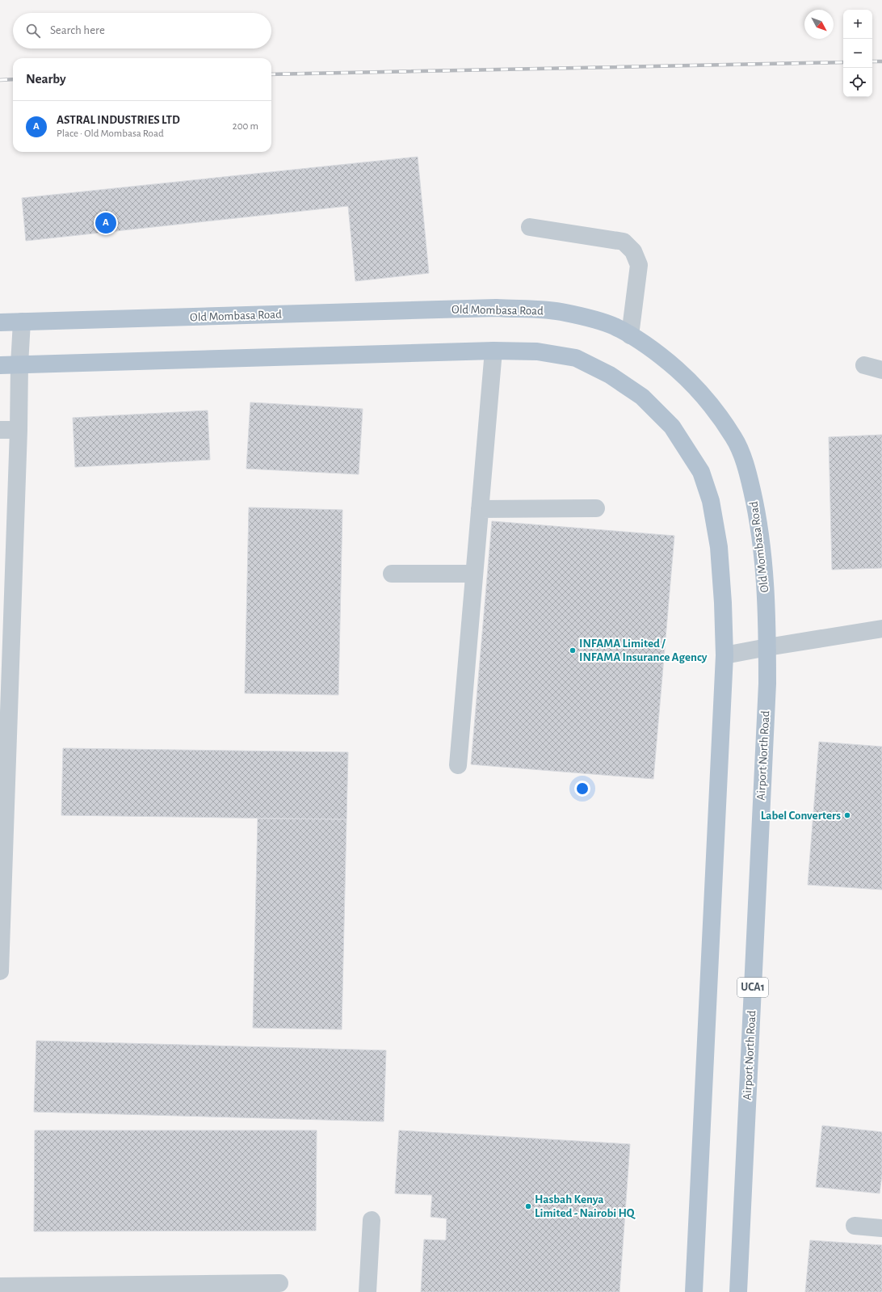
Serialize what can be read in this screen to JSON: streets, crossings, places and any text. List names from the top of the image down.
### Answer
{
  "streets": {
    "main road": ["Old Mombasa Road", "Airport North Road", "UCA1"]
  },
  "crossings": [
    ["Old Mombasa Road", "Airport North Road"]
  ],
  "places": ["INFAMA Limited / INFAMA Insurance Agency", "Label Converters", "Hasbah Kenya Limited - Nairobi HQ"],
  "north": "bottom right",
  "page": {
    "map_buttons": ["+", "−"],
    "search": "Search here",
    "heading": "Nearby",
    "list": [
      {
        "mark": "A",
        "name": "ASTRAL INDUSTRIES LTD",
        "note": "Place · Old Mombasa Road",
        "value": "200 m"
      }
    ],
    "pins": "A"
  }
}
